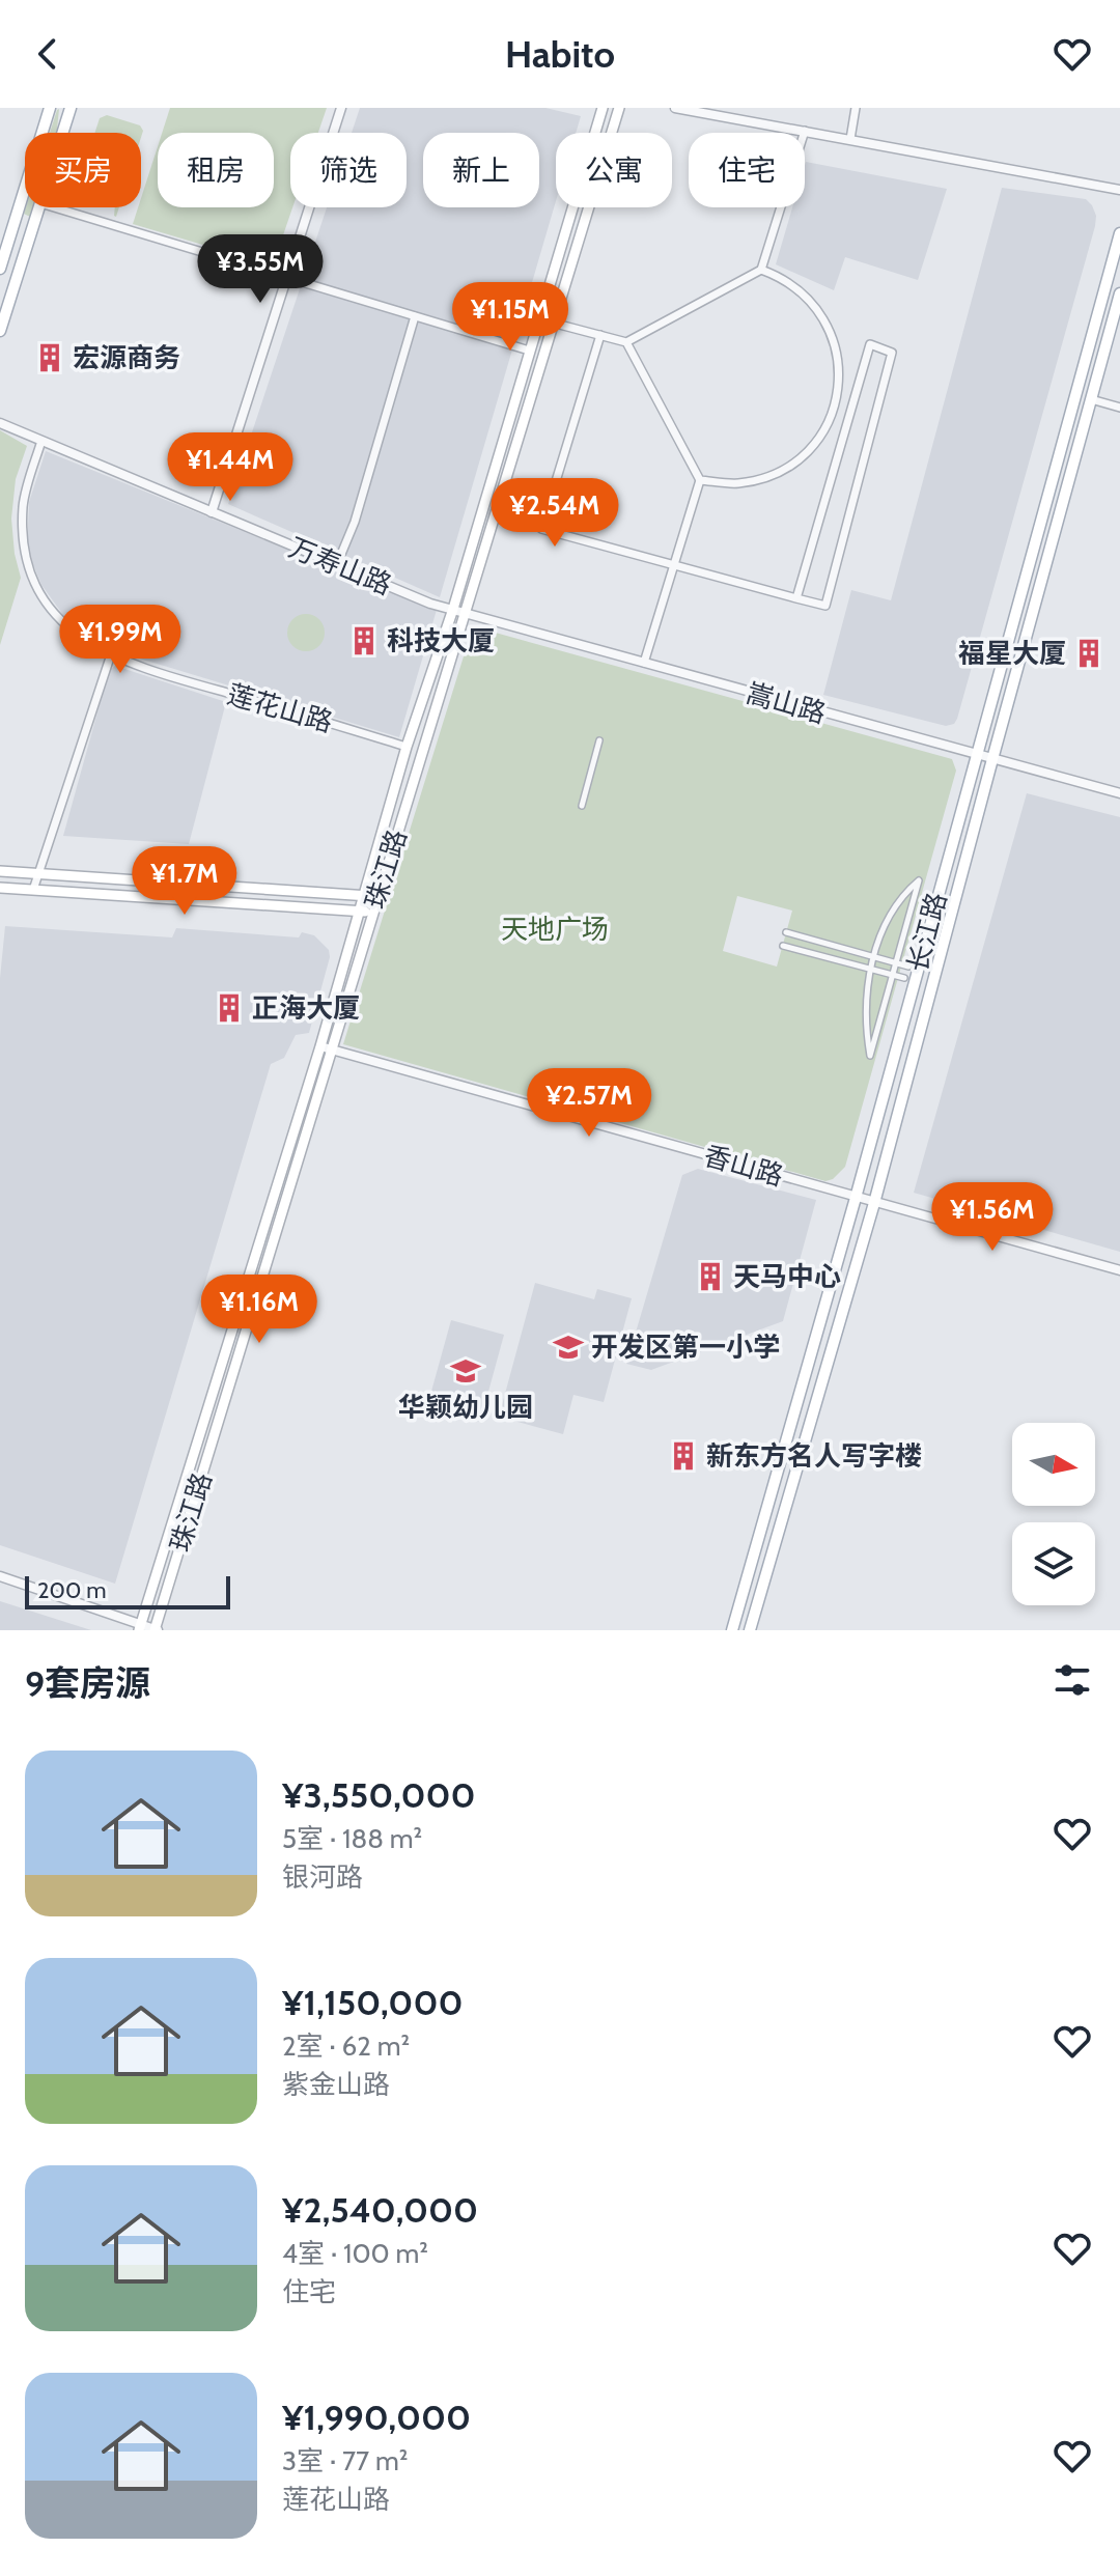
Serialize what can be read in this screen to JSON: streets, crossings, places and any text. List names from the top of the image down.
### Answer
{
  "streets": {
    "main road": ["珠江路", "长江路"],
    "street": [
      "万寿山路",
      "嵩山路",
      "莲花山路",
      "香山路"
    ]
  },
  "crossings": [
    ["万寿山路", "嵩山路"],
    ["万寿山路", "莲花山路"],
    ["嵩山路", "珠江路"],
    ["嵩山路", "长江路"],
    ["珠江路", "香山路"],
    ["长江路", "香山路"]
  ],
  "parks": ["天地广场"],
  "places": {
    "building": [
      "宏源商务",
      "科技大厦",
      "福星大厦",
      "正海大厦",
      "天马中心",
      "新东方名人写字楼"
    ],
    "school or university": ["开发区第一小学", "华颖幼儿园"]
  },
  "scale_bar": "200 m",
  "north": "right",
  "page": {
    "header": "Habito",
    "chip": [
      "买房",
      "租房",
      "筛选",
      "新上",
      "公寓",
      "住宅"
    ],
    "price": [
      "¥3.55M",
      "¥1.15M",
      "¥1.44M",
      "¥2.54M",
      "¥1.99M",
      "¥1.7M",
      "¥2.57M",
      "¥1.56M",
      "¥1.16M"
    ],
    "scale": "200 m",
    "heading": "9套房源",
    "list": [
      {
        "name": "¥3,550,000",
        "note": "5室 · 188 m² · 银河路"
      },
      {
        "name": "¥1,150,000",
        "note": "2室 · 62 m² · 紫金山路"
      },
      {
        "name": "¥2,540,000",
        "note": "4室 · 100 m² · 住宅"
      },
      {
        "name": "¥1,990,000",
        "note": "3室 · 77 m² · 莲花山路"
      }
    ]
  }
}
